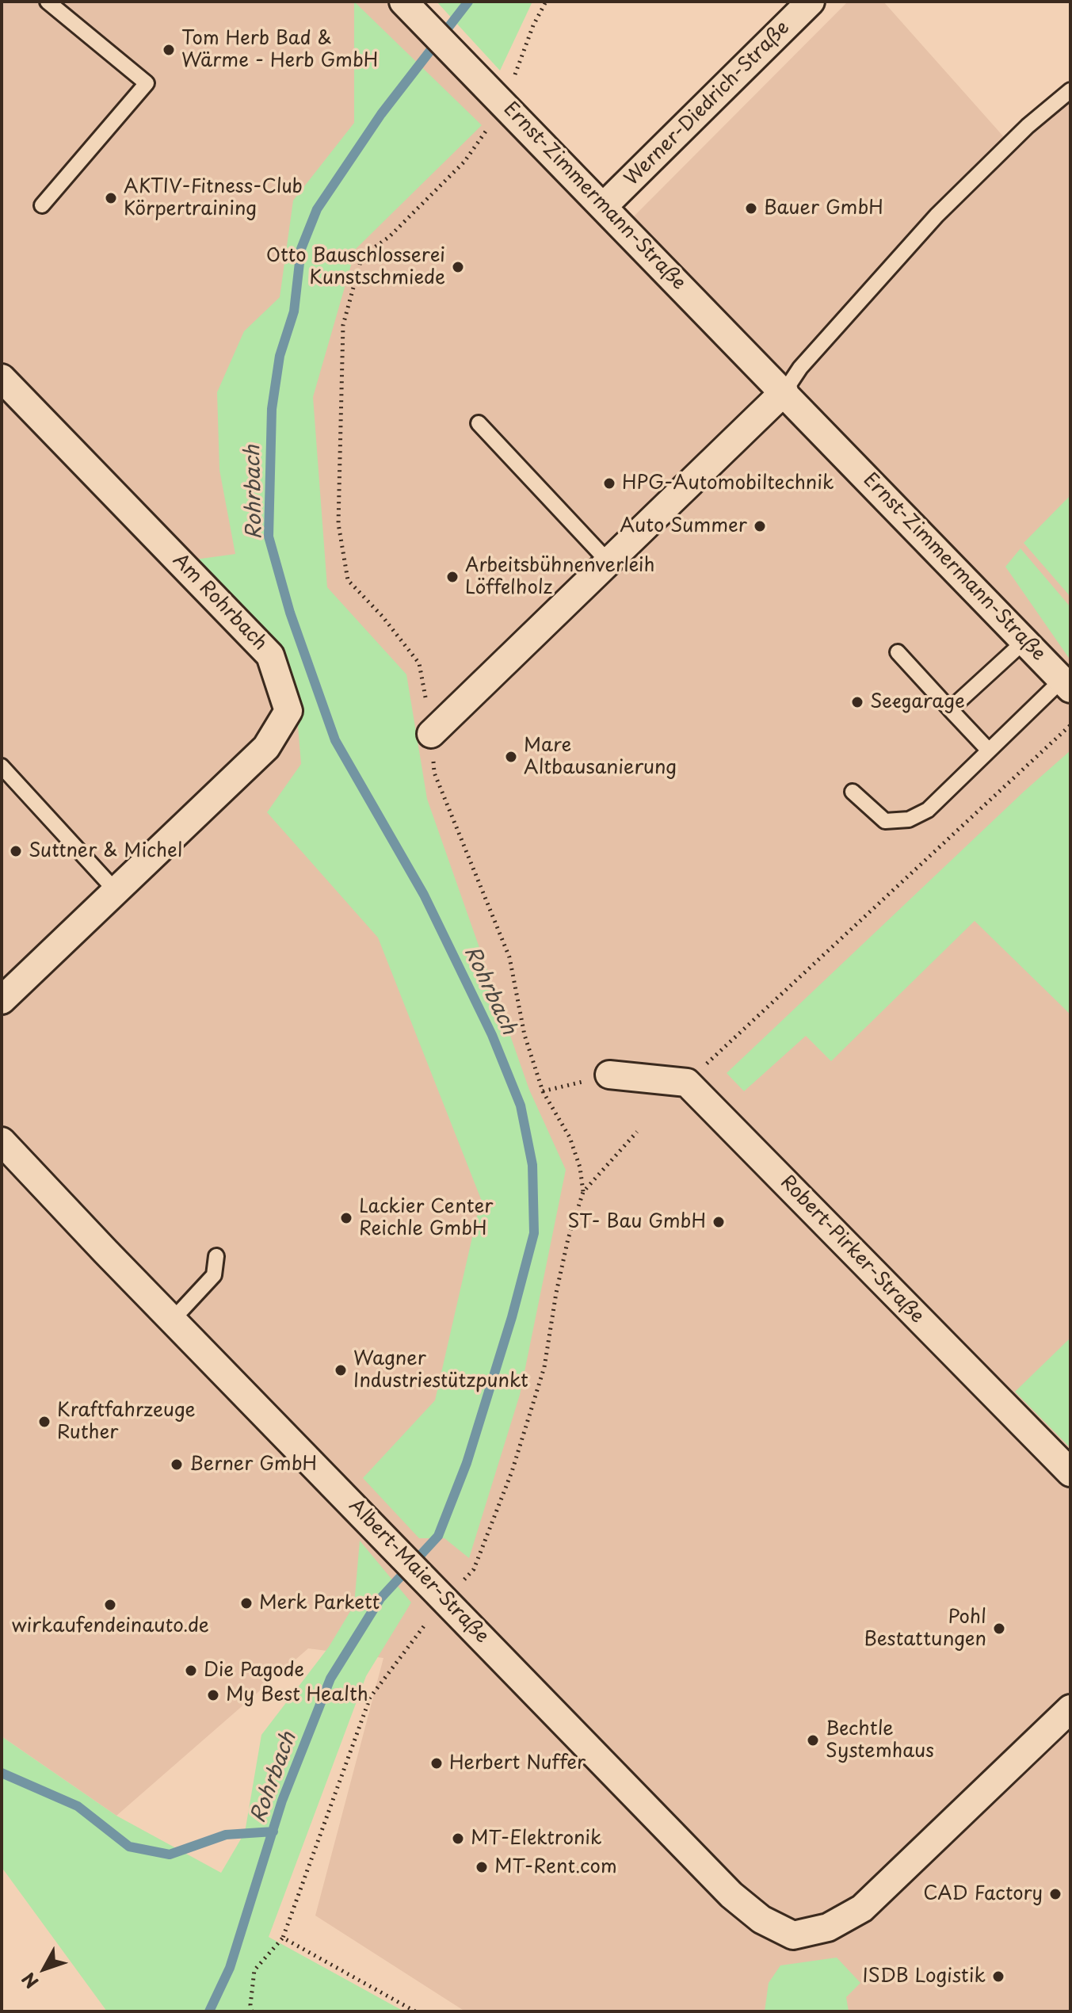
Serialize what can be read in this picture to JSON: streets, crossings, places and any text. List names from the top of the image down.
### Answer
{
  "streets": {
    "street": [
      "Werner-Diedrich-Straße",
      "Ernst-Zimmermann-Straße",
      "Am Rohrbach",
      "Robert-Pirker-Straße",
      "Albert-Maier-Straße"
    ]
  },
  "crossings": [
    ["Werner-Diedrich-Straße", "Ernst-Zimmermann-Straße"]
  ],
  "water": ["Rohrbach"],
  "places": [
    "Tom Herb Bad & Wärme - Herb GmbH",
    "AKTIV-Fitness-Club Körpertraining",
    "Bauer GmbH",
    "Otto Bauschlosserei Kunstschmiede",
    "HPG-Automobiltechnik",
    "Auto Summer",
    "Arbeitsbühnenverleih Löffelholz",
    "Seegarage",
    "Mare Altbausanierung",
    "Suttner & Michel",
    "Lackier Center Reichle GmbH",
    "ST- Bau GmbH",
    "Wagner Industriestützpunkt",
    "Kraftfahrzeuge Ruther",
    "Berner GmbH",
    "Merk Parkett",
    "wirkaufendeinauto.de",
    "Pohl Bestattungen",
    "Die Pagode",
    "My Best Health",
    "Bechtle Systemhaus",
    "Herbert Nuffer",
    "MT-Elektronik",
    "MT-Rent.com",
    "CAD Factory",
    "ISDB Logistik"
  ],
  "north": "bottom left"
}
